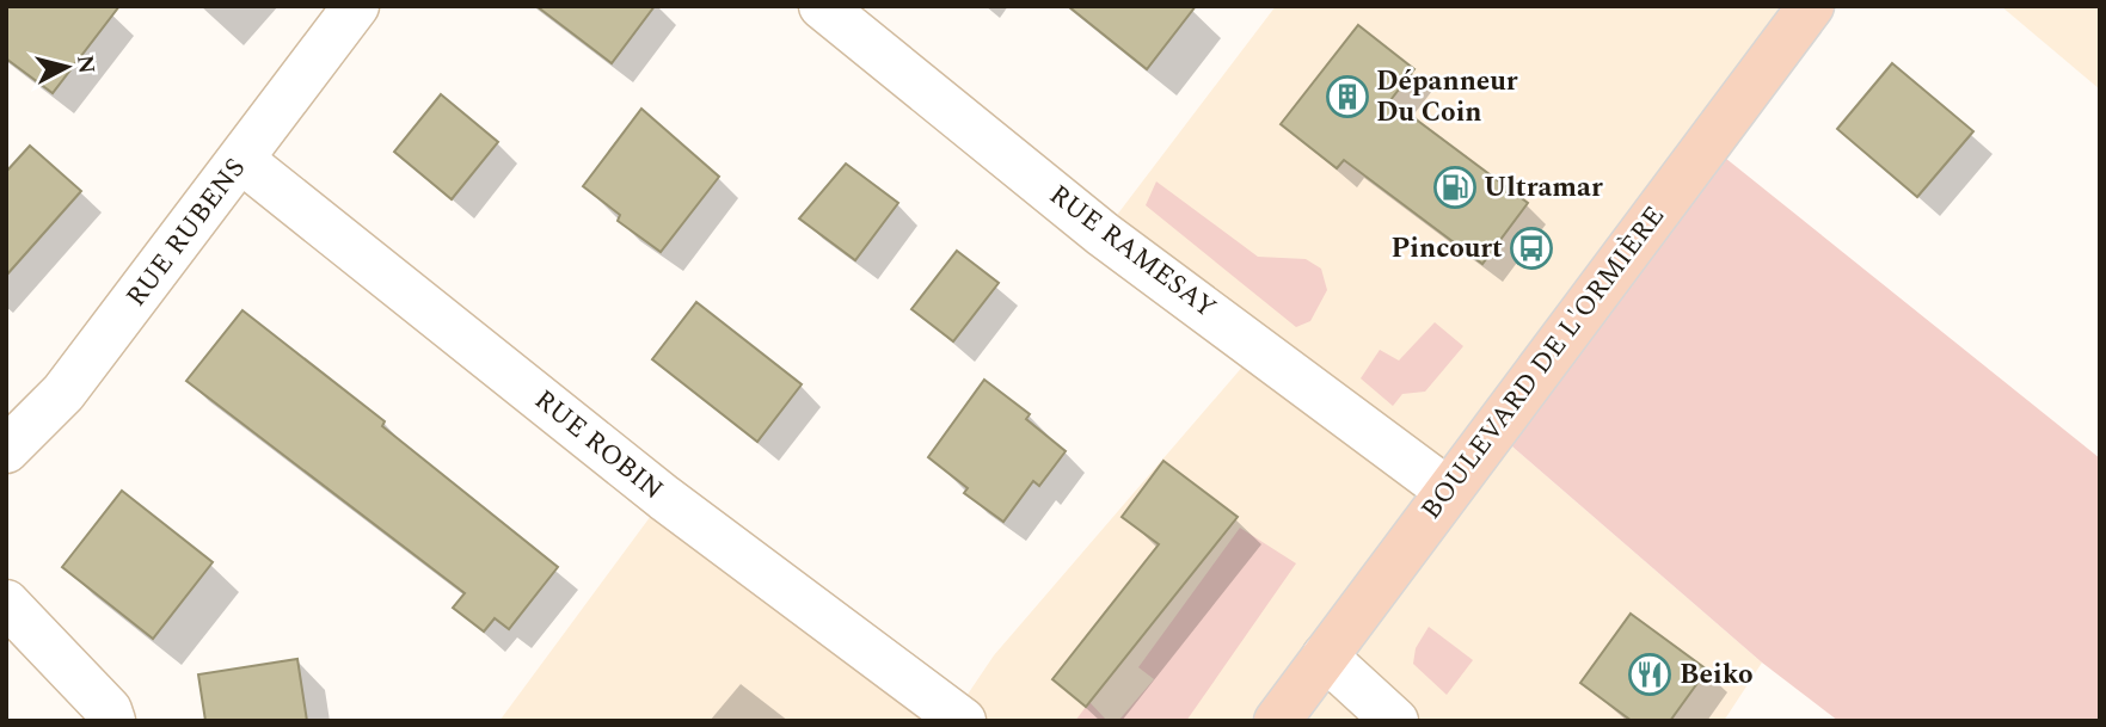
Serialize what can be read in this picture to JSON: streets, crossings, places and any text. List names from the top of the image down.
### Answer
{
  "streets": {
    "main road": ["BOULEVARD DE L'ORMIÈRE"],
    "street": ["RUE RUBENS", "RUE RAMESAY", "RUE ROBIN"]
  },
  "crossings": [
    ["RUE RUBENS", "RUE ROBIN"],
    ["RUE RAMESAY", "BOULEVARD DE L'ORMIÈRE"]
  ],
  "places": {
    "building": ["Dépanneur Du Coin"],
    "fuel station": ["Ultramar"],
    "bus stop": ["Pincourt"],
    "restaurant": ["Beiko"]
  },
  "north": "right"
}
